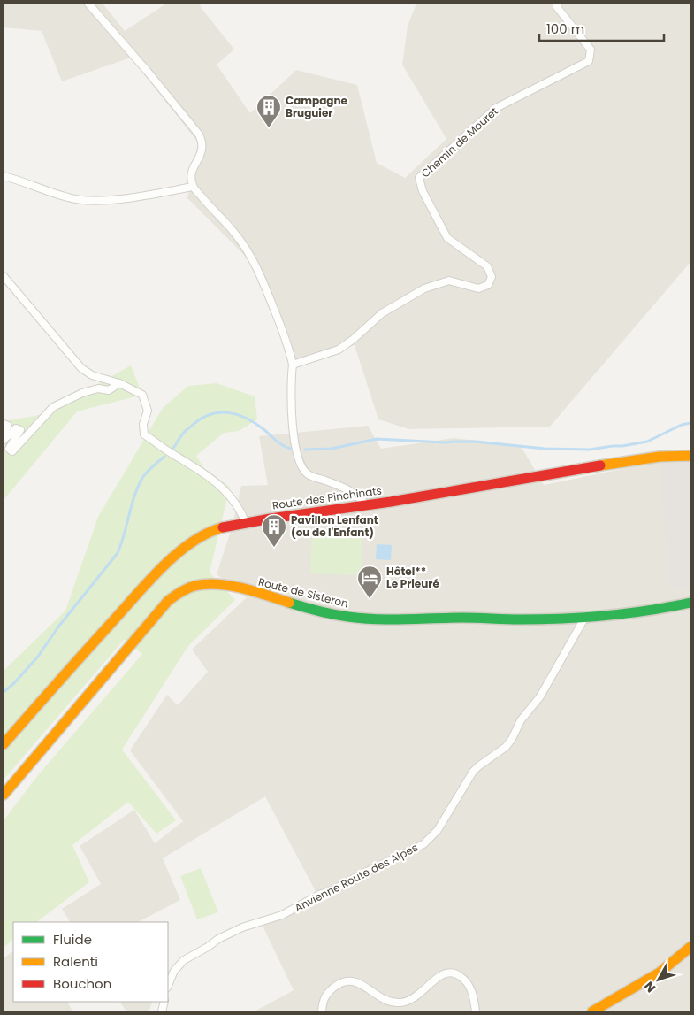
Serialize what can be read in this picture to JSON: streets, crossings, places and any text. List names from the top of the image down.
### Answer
{
  "streets": {
    "main road": ["Route des Pinchinats", "Route de Sisteron"],
    "street": ["Chemin de Mouret", "Anvienne Route des Alpes"]
  },
  "crossings": [
    ["Route de Sisteron", "Anvienne Route des Alpes"]
  ],
  "places": {
    "building": ["Campagne Bruguier", "Pavillon Lenfant (ou de l'Enfant)"],
    "hotel": ["Hôtel** Le Prieuré"]
  },
  "legend": ["Fluide", "Ralenti", "Bouchon"],
  "scale_bar": "100 m",
  "north": "bottom left"
}
